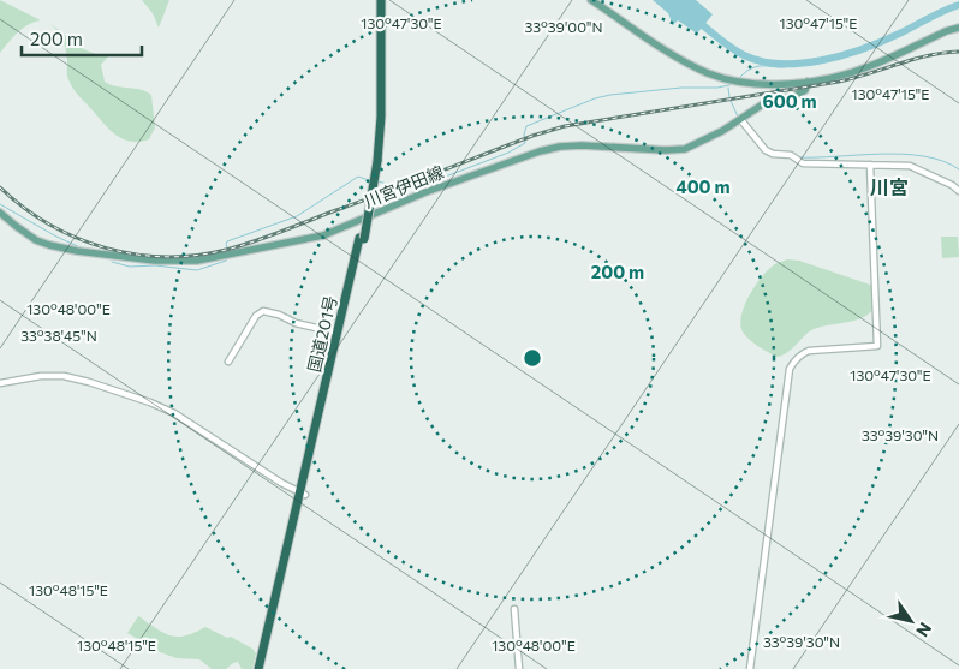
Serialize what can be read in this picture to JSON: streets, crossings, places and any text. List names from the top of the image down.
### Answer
{
  "streets": {
    "highway": ["国道201号"],
    "main road": ["川宮伊田線"]
  },
  "districts": ["川宮"],
  "scale_bar": "200 m",
  "north": "bottom right",
  "coordinates": [
    "130°47'30\"E",
    "130°47'15\"E",
    "33°39'00\"N",
    "130°48'00\"E",
    "33°38'45\"N",
    "33°39'30\"N",
    "130°48'15\"E"
  ],
  "rings": ["600 m", "400 m", "200 m"]
}
